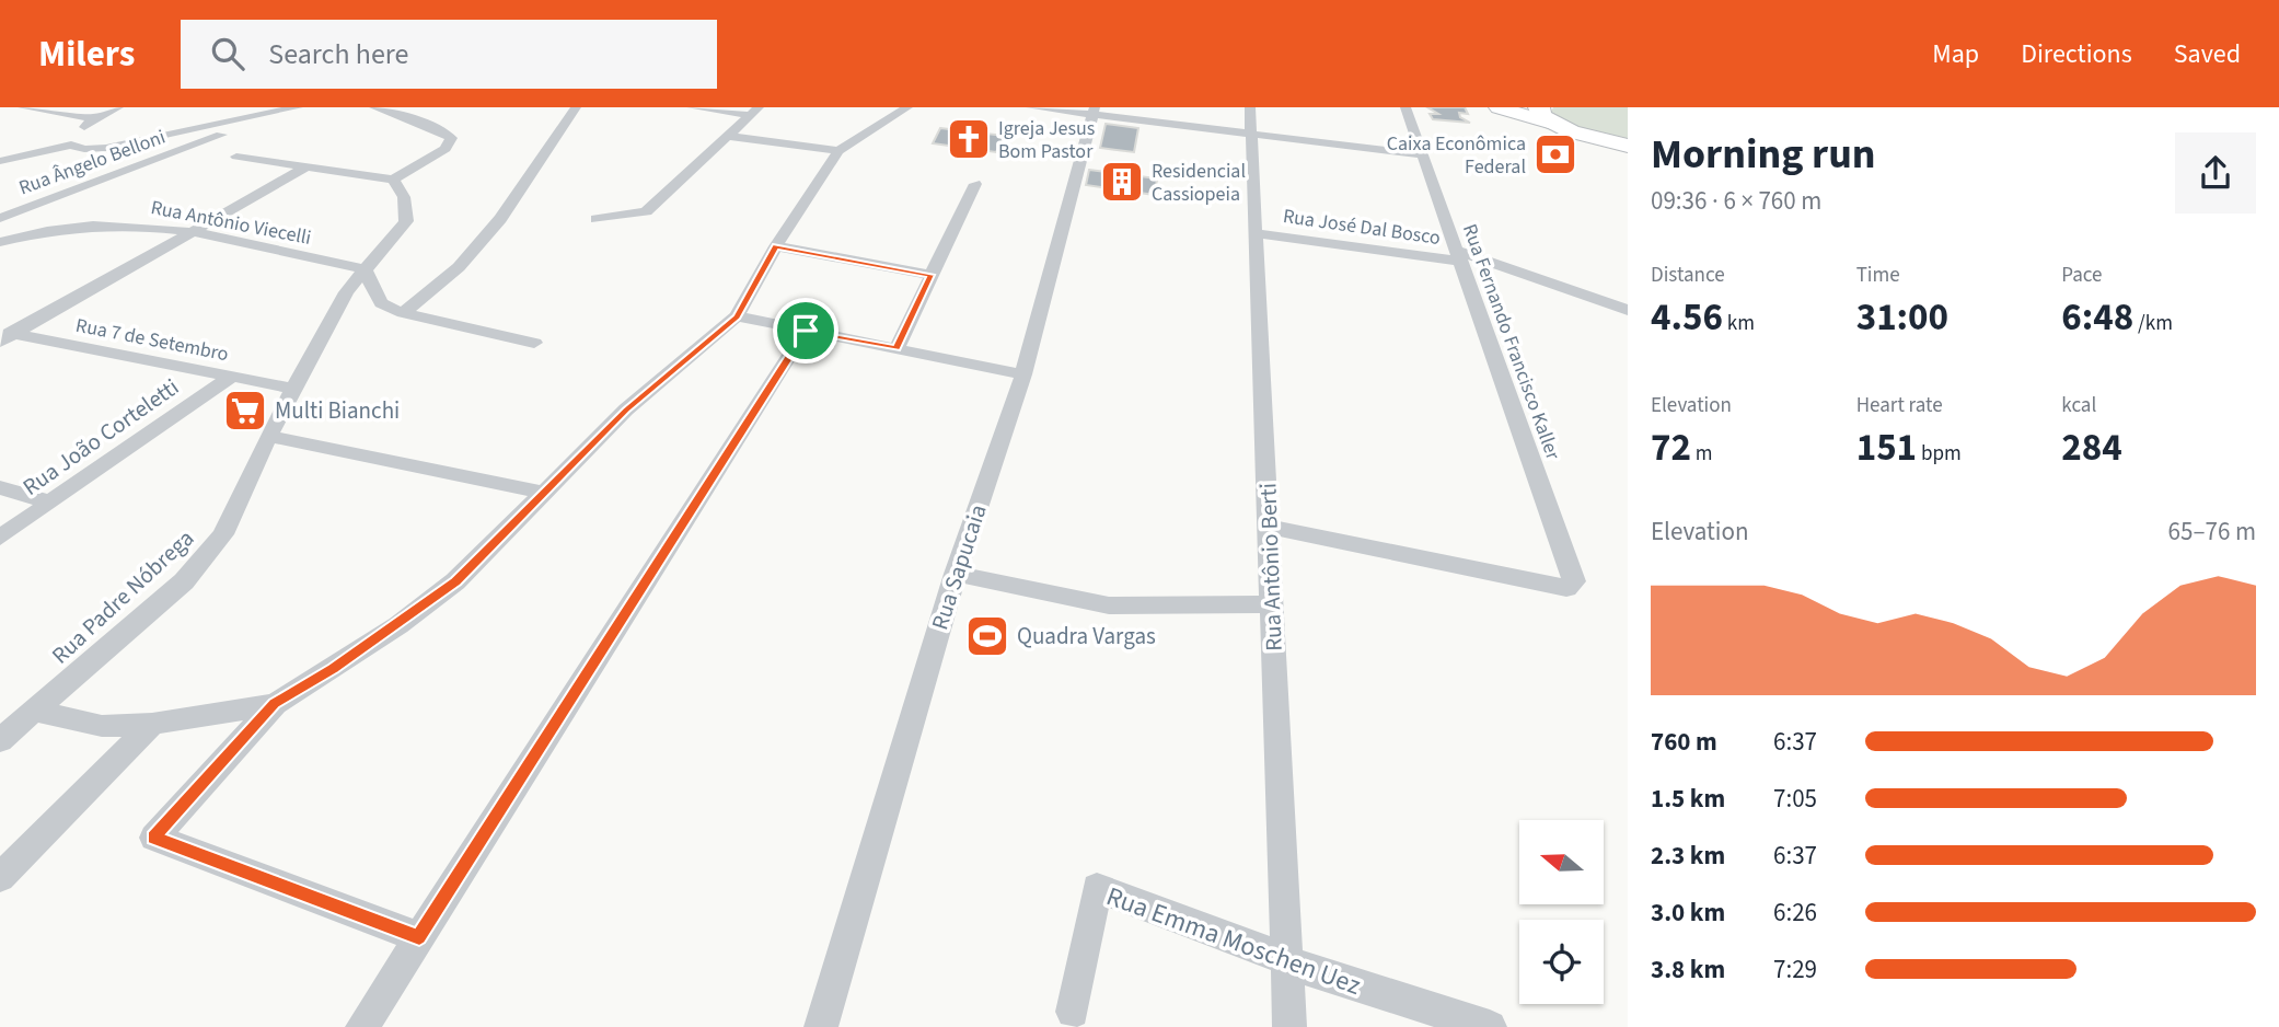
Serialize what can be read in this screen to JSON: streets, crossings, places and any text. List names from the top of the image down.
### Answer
{
  "streets": {
    "street": [
      "Rua Ângelo Belloni",
      "Rua Antônio Viecelli",
      "Rua José Dal Bosco",
      "Rua 7 de Setembro",
      "Rua Fernando Francisco Kaller",
      "Rua João Corteletti",
      "Rua Sapucaia",
      "Rua Antônio Berti",
      "Rua Padre Nóbrega",
      "Rua Emma Moschen Uez"
    ]
  },
  "crossings": [
    ["Rua Antônio Viecelli", "Rua Padre Nóbrega"],
    ["Rua José Dal Bosco", "Rua Fernando Francisco Kaller"],
    ["Rua José Dal Bosco", "Rua Antônio Berti"],
    ["Rua 7 de Setembro", "Rua João Corteletti"],
    ["Rua 7 de Setembro", "Rua Padre Nóbrega"],
    ["Rua Fernando Francisco Kaller", "Rua Antônio Berti"],
    ["Rua Antônio Berti", "Rua Emma Moschen Uez"]
  ],
  "places": {
    "church": ["Igreja Jesus Bom Pastor"],
    "bank": ["Caixa Econômica Federal"],
    "building": ["Residencial Cassiopeia"],
    "supermarket": ["Multi Bianchi"],
    "sports": ["Quadra Vargas"]
  },
  "north": "left",
  "page": {
    "header": "Milers",
    "search": "Search here",
    "nav": ["Map", "Directions", "Saved"],
    "heading": ["Morning run", "09:36 · 6 × 760 m"],
    "stats": [
      ["Distance", "4.56 km"],
      ["Time", "31:00"],
      ["Pace", "6:48 /km"],
      ["Elevation", "72 m"],
      ["Heart rate", "151 bpm"],
      ["kcal", "284"]
    ],
    "chart": ["Elevation", "65–76 m"],
    "list": [
      {
        "name": "760 m",
        "note": "6:37"
      },
      {
        "name": "1.5 km",
        "note": "7:05"
      },
      {
        "name": "2.3 km",
        "note": "6:37"
      },
      {
        "name": "3.0 km",
        "note": "6:26"
      },
      {
        "name": "3.8 km",
        "note": "7:29"
      }
    ]
  }
}
